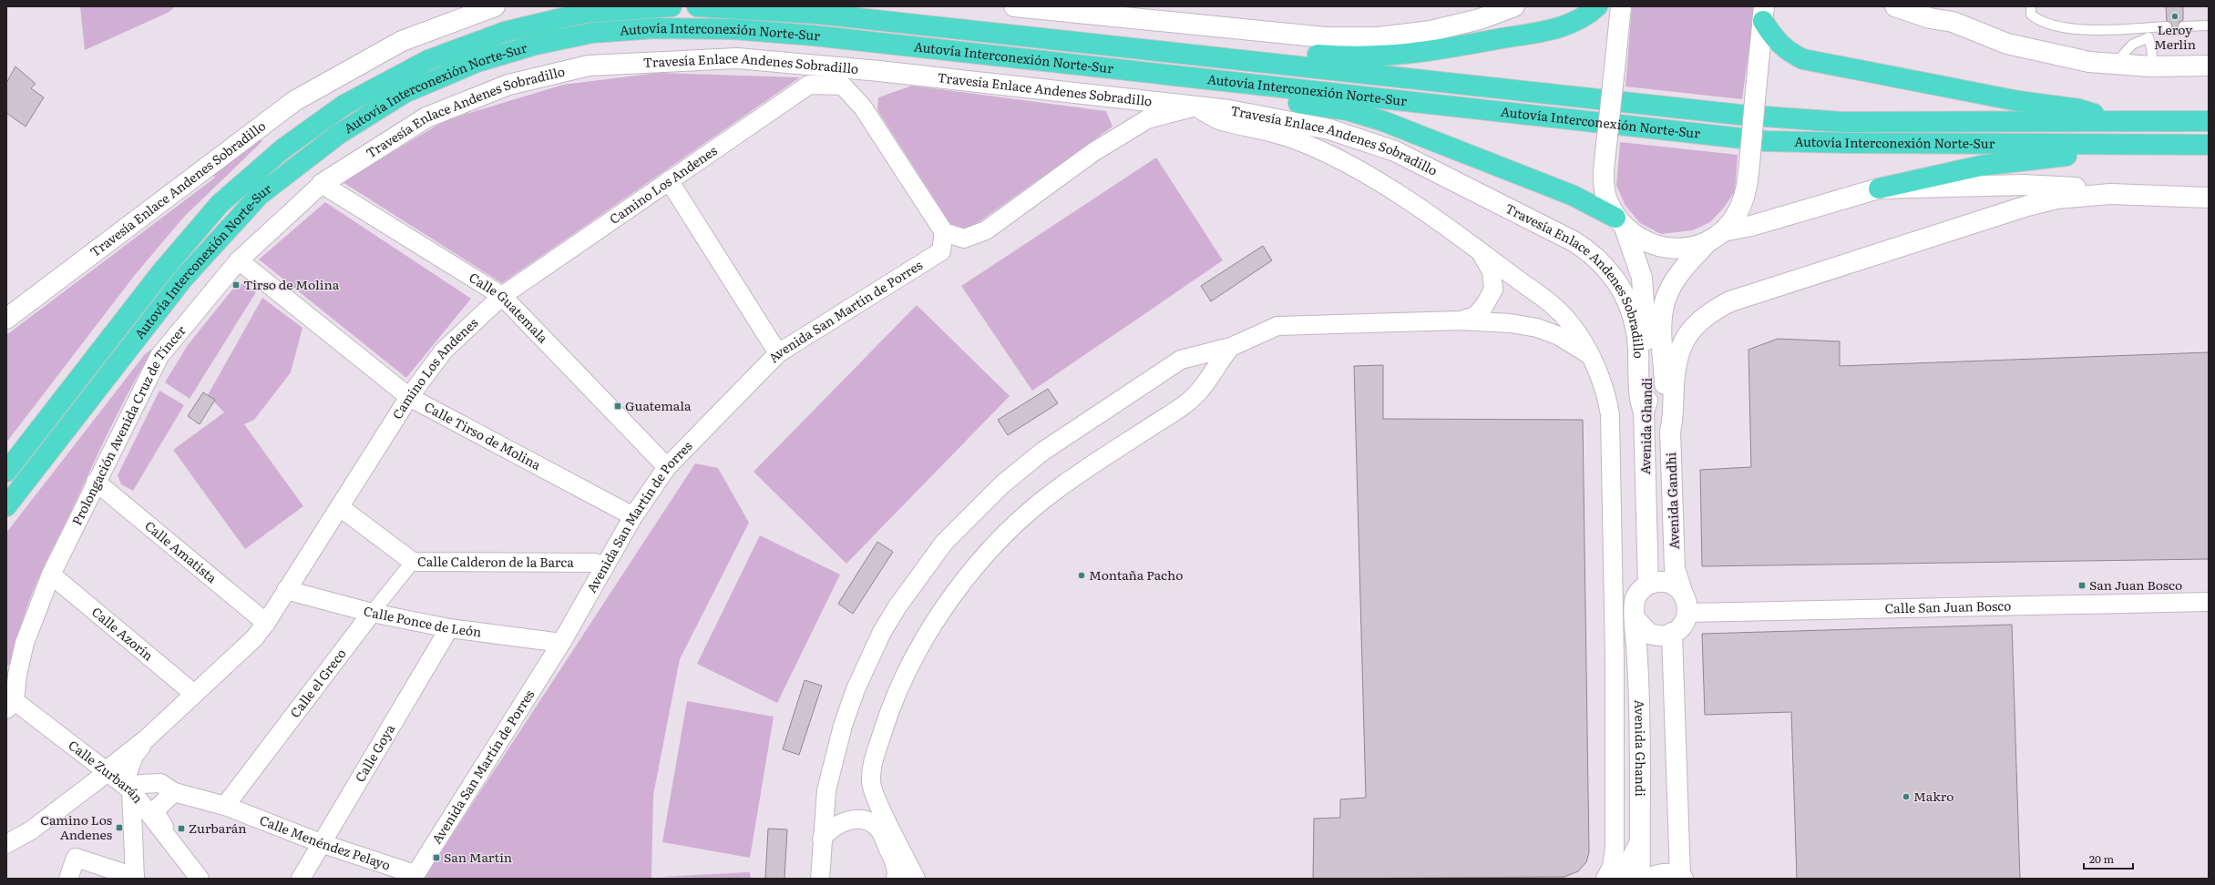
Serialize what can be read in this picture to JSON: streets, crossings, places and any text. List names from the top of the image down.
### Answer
{
  "streets": {
    "highway": ["Autovía Interconexión Norte-Sur"],
    "street": [
      "Travesía Enlace Andenes Sobradillo",
      "Camino Los Andenes",
      "Calle Guatemala",
      "Avenida San Martín de Porres",
      "Prolongación Avenida Cruz de Tíncer",
      "Avenida Ghandi",
      "Calle Tirso de Molina",
      "Avenida Gandhi",
      "Calle Amatista",
      "Calle Calderon de la Barca",
      "Calle San Juan Bosco",
      "Calle Ponce de León",
      "Calle Azorín",
      "Calle el Greco",
      "Calle Goya",
      "Calle Zurbarán",
      "Calle Menéndez Pelayo"
    ]
  },
  "crossings": [
    ["Travesía Enlace Andenes Sobradillo", "Calle Guatemala"],
    ["Travesía Enlace Andenes Sobradillo", "Prolongación Avenida Cruz de Tíncer"],
    ["Travesía Enlace Andenes Sobradillo", "Avenida Ghandi"],
    ["Camino Los Andenes", "Calle Guatemala"],
    ["Camino Los Andenes", "Avenida San Martín de Porres"],
    ["Camino Los Andenes", "Calle Tirso de Molina"],
    ["Camino Los Andenes", "Calle Amatista"],
    ["Camino Los Andenes", "Calle Calderon de la Barca"],
    ["Camino Los Andenes", "Calle Ponce de León"],
    ["Camino Los Andenes", "Calle Azorín"],
    ["Camino Los Andenes", "Calle Zurbarán"],
    ["Camino Los Andenes", "Calle Menéndez Pelayo"],
    ["Calle Guatemala", "Avenida San Martín de Porres"],
    ["Calle Guatemala", "Prolongación Avenida Cruz de Tíncer"],
    ["Avenida San Martín de Porres", "Calle Tirso de Molina"],
    ["Avenida San Martín de Porres", "Calle Calderon de la Barca"],
    ["Avenida San Martín de Porres", "Calle Ponce de León"],
    ["Avenida San Martín de Porres", "Calle Menéndez Pelayo"],
    ["Prolongación Avenida Cruz de Tíncer", "Calle Tirso de Molina"],
    ["Prolongación Avenida Cruz de Tíncer", "Calle Amatista"],
    ["Prolongación Avenida Cruz de Tíncer", "Calle Azorín"],
    ["Prolongación Avenida Cruz de Tíncer", "Calle Zurbarán"],
    ["Avenida Ghandi", "Avenida Gandhi"],
    ["Avenida Ghandi", "Calle San Juan Bosco"],
    ["Avenida Gandhi", "Calle San Juan Bosco"],
    ["Calle Calderon de la Barca", "Calle el Greco"],
    ["Calle Ponce de León", "Calle el Greco"],
    ["Calle Ponce de León", "Calle Goya"],
    ["Calle el Greco", "Calle Menéndez Pelayo"],
    ["Calle Goya", "Calle Menéndez Pelayo"],
    ["Calle Zurbarán", "Calle Menéndez Pelayo"]
  ],
  "places": {
    "other": ["Leroy Merlin", "Montaña Pacho", "Makro"],
    "transit": [
      "Tirso de Molina",
      "Guatemala",
      "San Juan Bosco",
      "Camino Los Andenes",
      "Zurbarán",
      "San Martín"
    ]
  },
  "scale_bar": "20 m"
}
